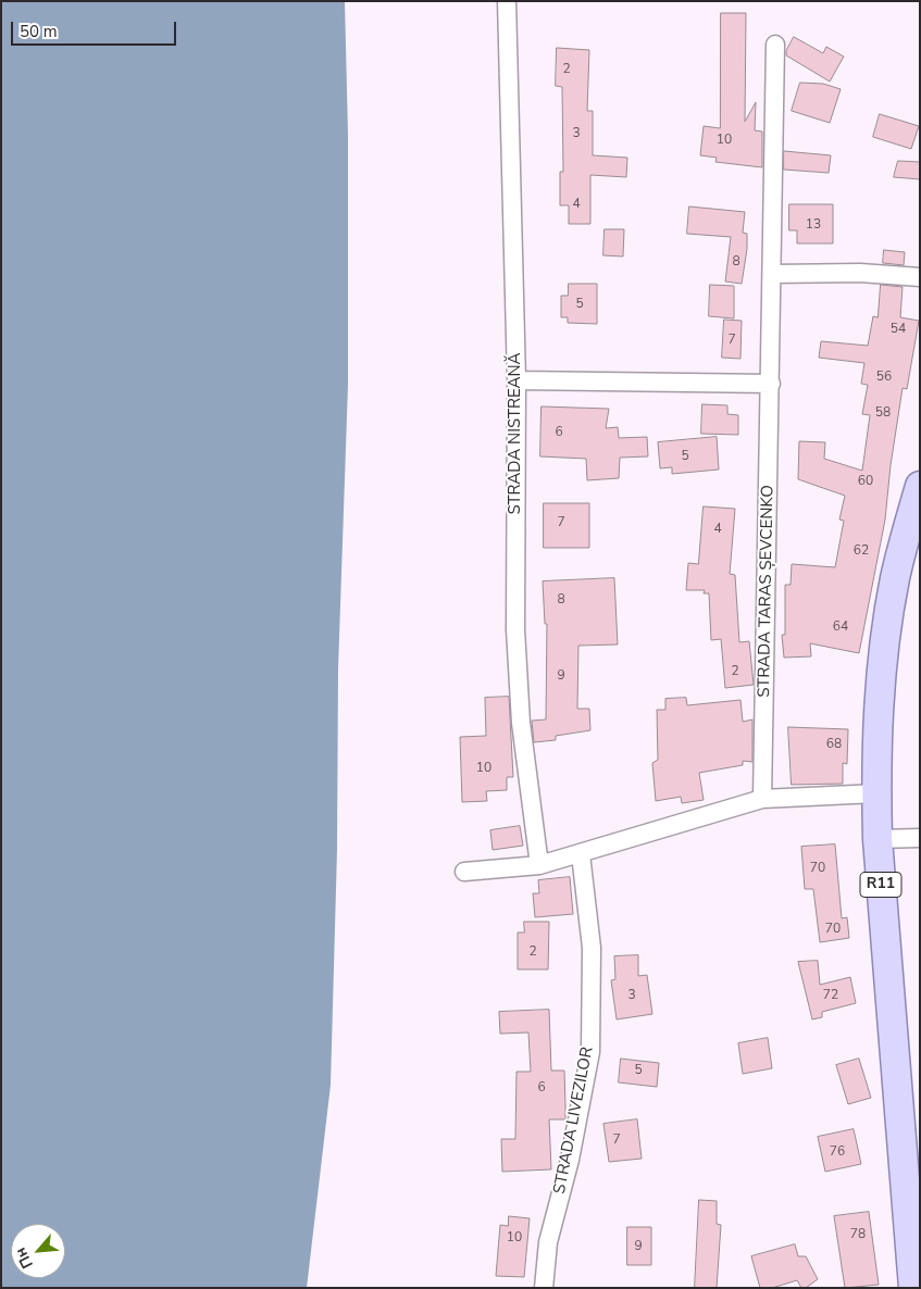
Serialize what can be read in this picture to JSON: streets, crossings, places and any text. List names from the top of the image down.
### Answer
{
  "streets": {
    "main road": ["R11"],
    "street": ["STRADA NISTREANĂ", "STRADA TARAS ȘEVCENKO", "STRADA LIVEZILOR"]
  },
  "house_numbers": [
    "2",
    "3",
    "10",
    "4",
    "13",
    "8",
    "5",
    "54",
    "7",
    "56",
    "58",
    "6",
    "5",
    "60",
    "7",
    "4",
    "62",
    "8",
    "64",
    "2",
    "9",
    "68",
    "10",
    "70",
    "70",
    "2",
    "3",
    "72",
    "5",
    "6",
    "7",
    "76",
    "78",
    "10",
    "9"
  ],
  "scale_bar": "50 m",
  "north": "bottom left"
}
